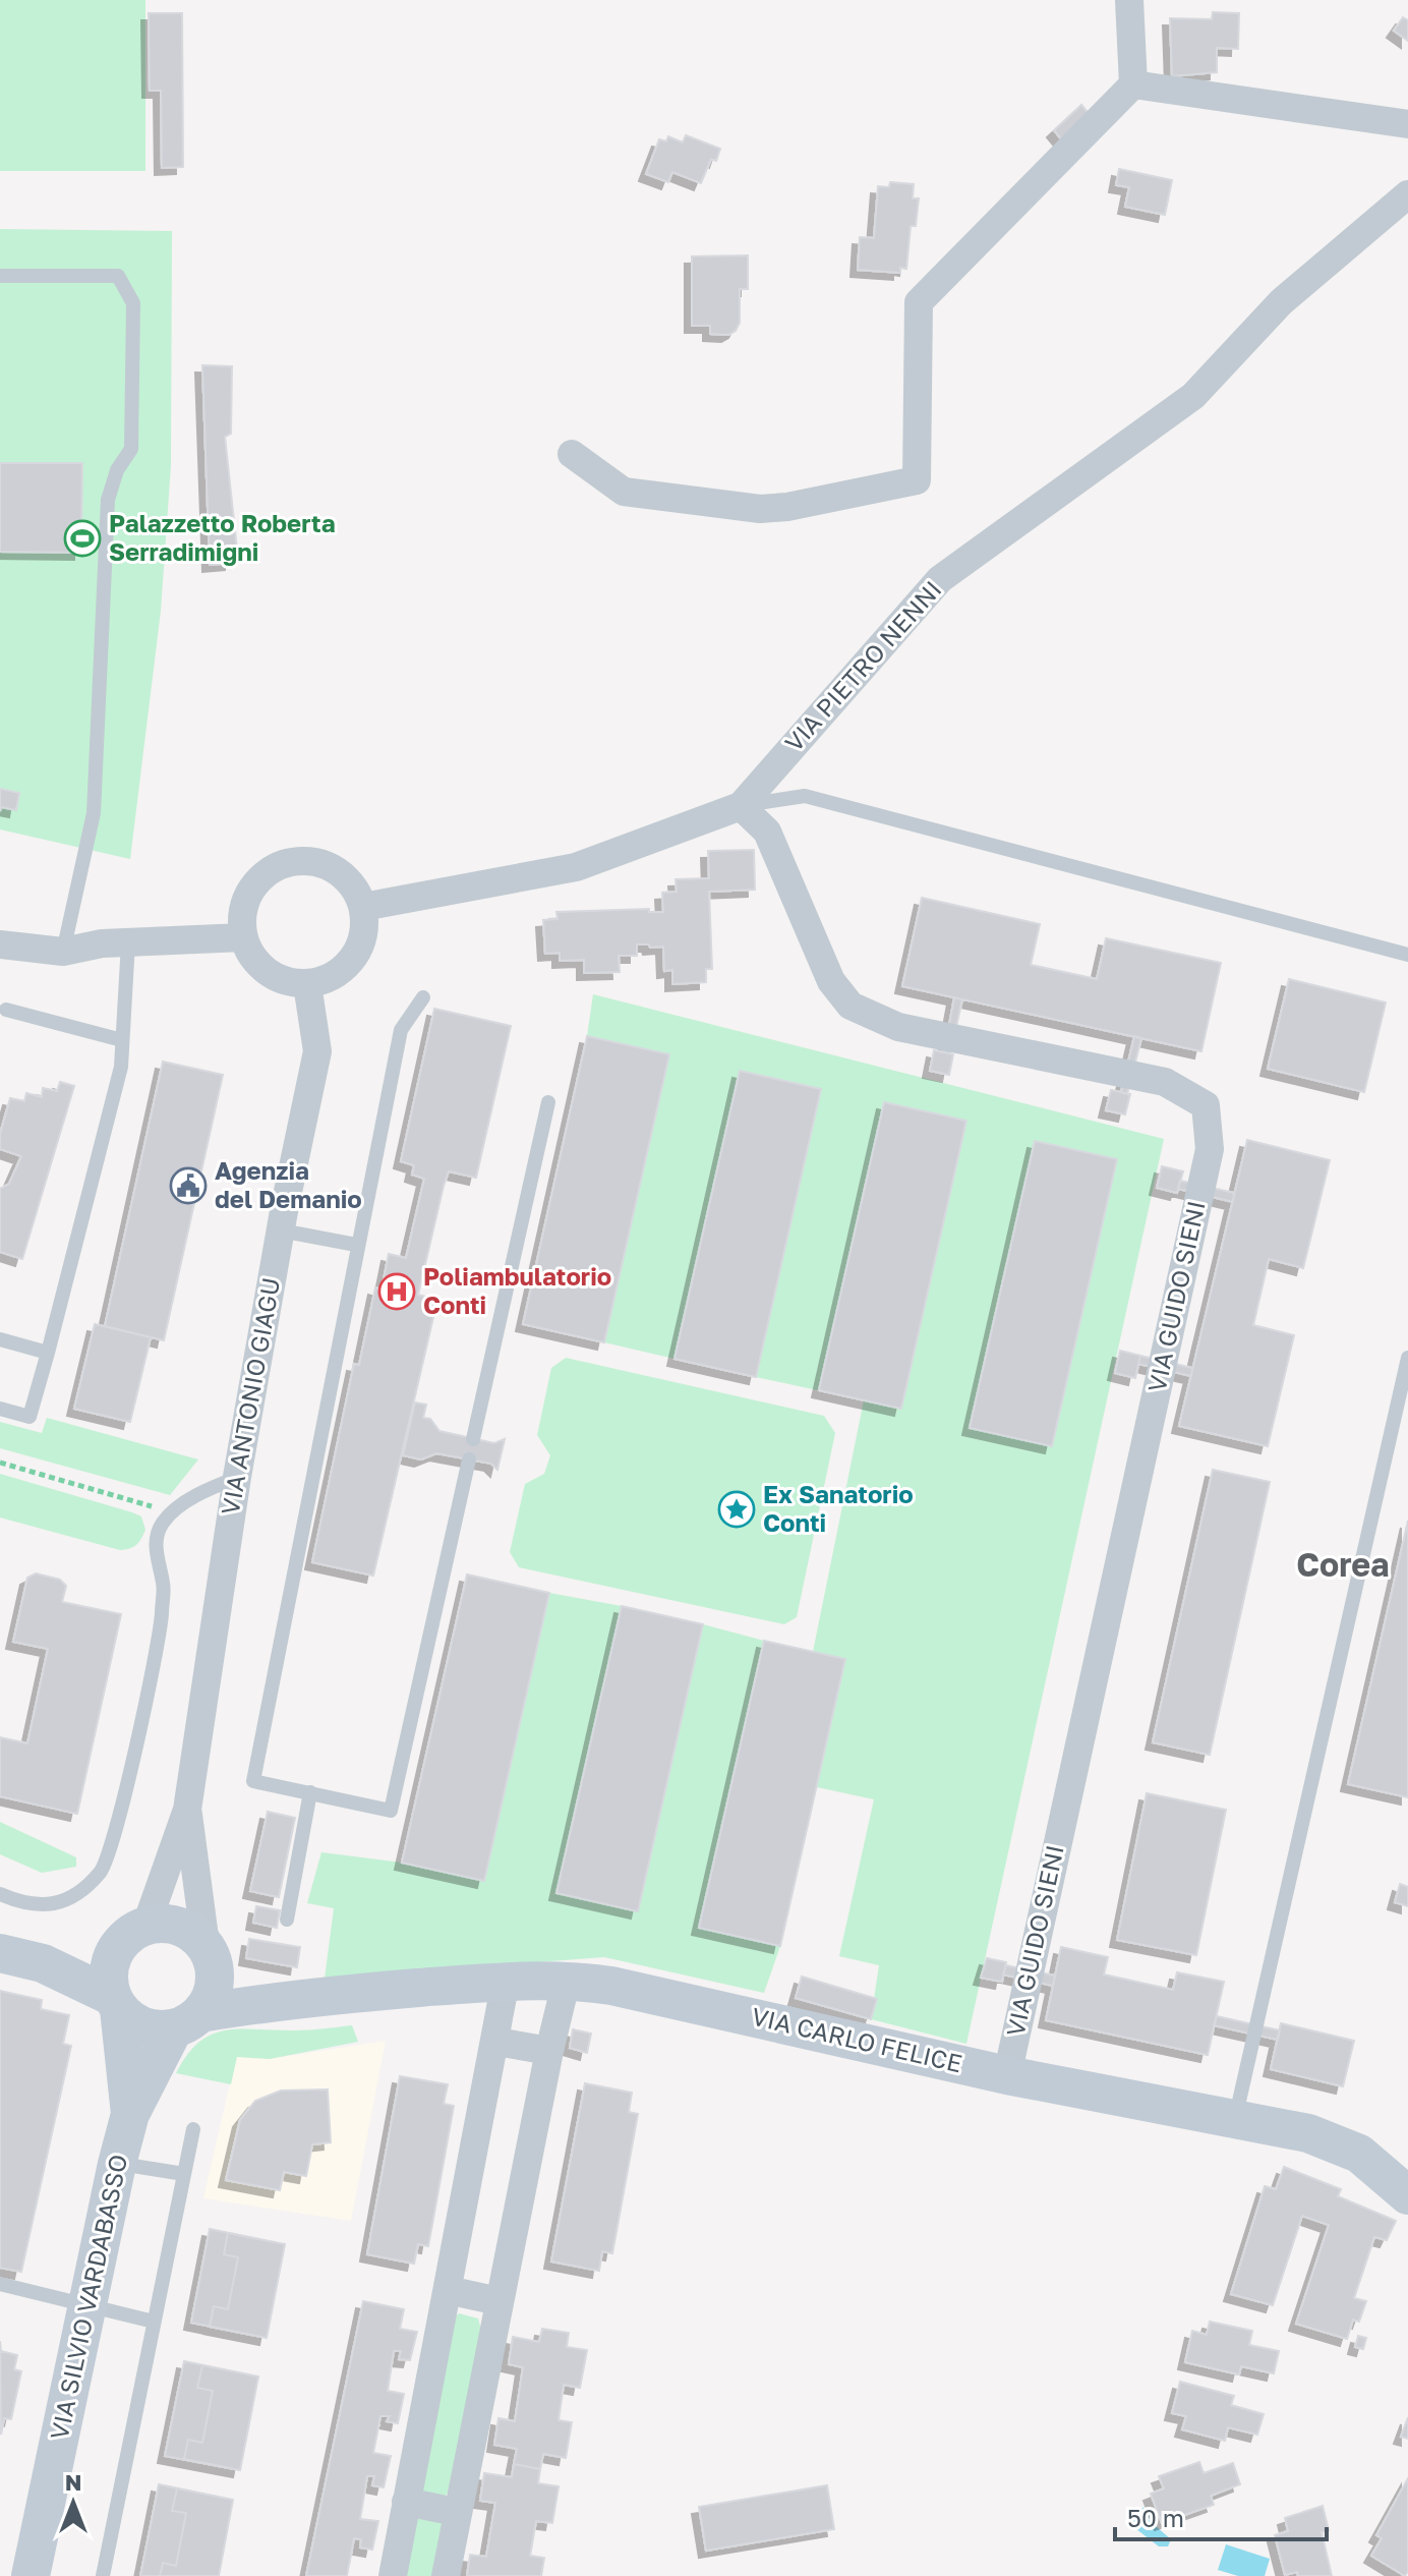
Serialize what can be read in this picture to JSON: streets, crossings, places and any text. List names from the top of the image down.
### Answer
{
  "streets": {
    "main road": ["VIA CARLO FELICE", "VIA SILVIO VARDABASSO"],
    "street": ["VIA PIETRO NENNI", "VIA GUIDO SIENI", "VIA ANTONIO GIAGU"]
  },
  "crossings": [
    ["VIA PIETRO NENNI", "VIA GUIDO SIENI"],
    ["VIA PIETRO NENNI", "VIA ANTONIO GIAGU"],
    ["VIA GUIDO SIENI", "VIA CARLO FELICE"],
    ["VIA ANTONIO GIAGU", "VIA CARLO FELICE"],
    ["VIA ANTONIO GIAGU", "VIA SILVIO VARDABASSO"],
    ["VIA CARLO FELICE", "VIA SILVIO VARDABASSO"]
  ],
  "districts": ["Corea"],
  "places": {
    "sports": ["Palazzetto Roberta Serradimigni"],
    "public building": ["Agenzia del Demanio"],
    "hospital": ["Poliambulatorio Conti"],
    "place": ["Ex Sanatorio Conti"]
  },
  "scale_bar": "50 m",
  "north": "top"
}
